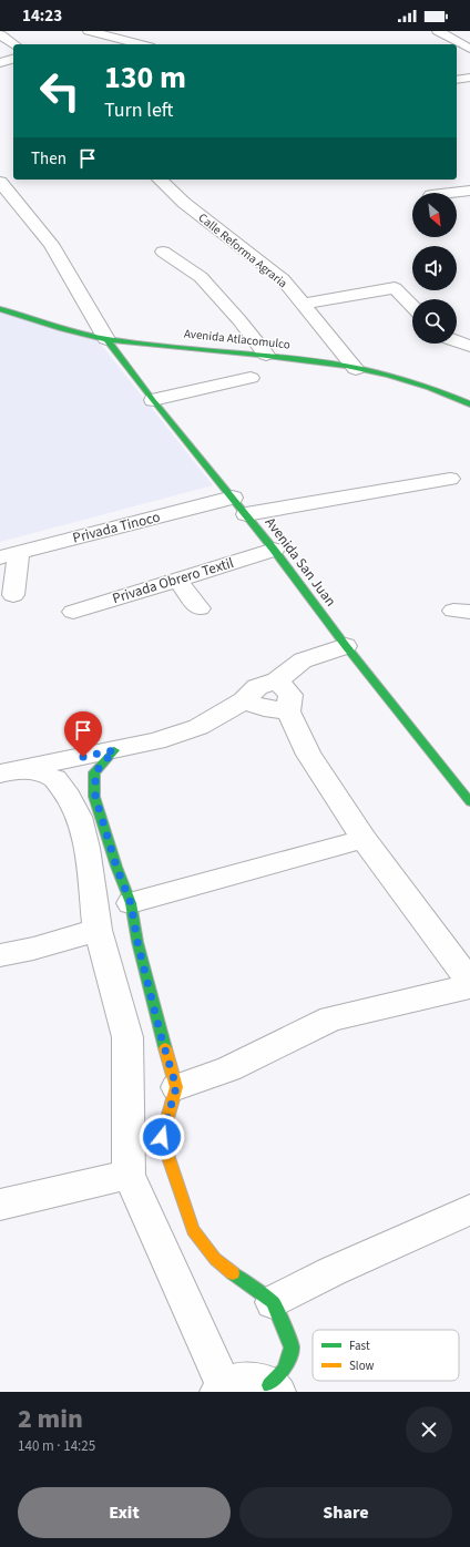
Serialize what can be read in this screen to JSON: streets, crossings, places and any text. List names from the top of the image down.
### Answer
{
  "streets": {
    "street": [
      "Calle Reforma Agraria",
      "Avenida Atlacomulco",
      "Privada Tinoco",
      "Avenida San Juan",
      "Privada Obrero Textil"
    ]
  },
  "crossings": [
    ["Calle Reforma Agraria", "Avenida Atlacomulco"],
    ["Avenida Atlacomulco", "Avenida San Juan"],
    ["Privada Tinoco", "Avenida San Juan"],
    ["Avenida San Juan", "Privada Obrero Textil"]
  ],
  "legend": ["Fast", "Slow"],
  "north": "bottom right",
  "page": {
    "status": "14:23",
    "turn": ["130 m", "Turn left"],
    "then": "Then",
    "heading": ["2 min", "140 m · 14:25"],
    "buttons": ["Exit", "Share"]
  }
}
